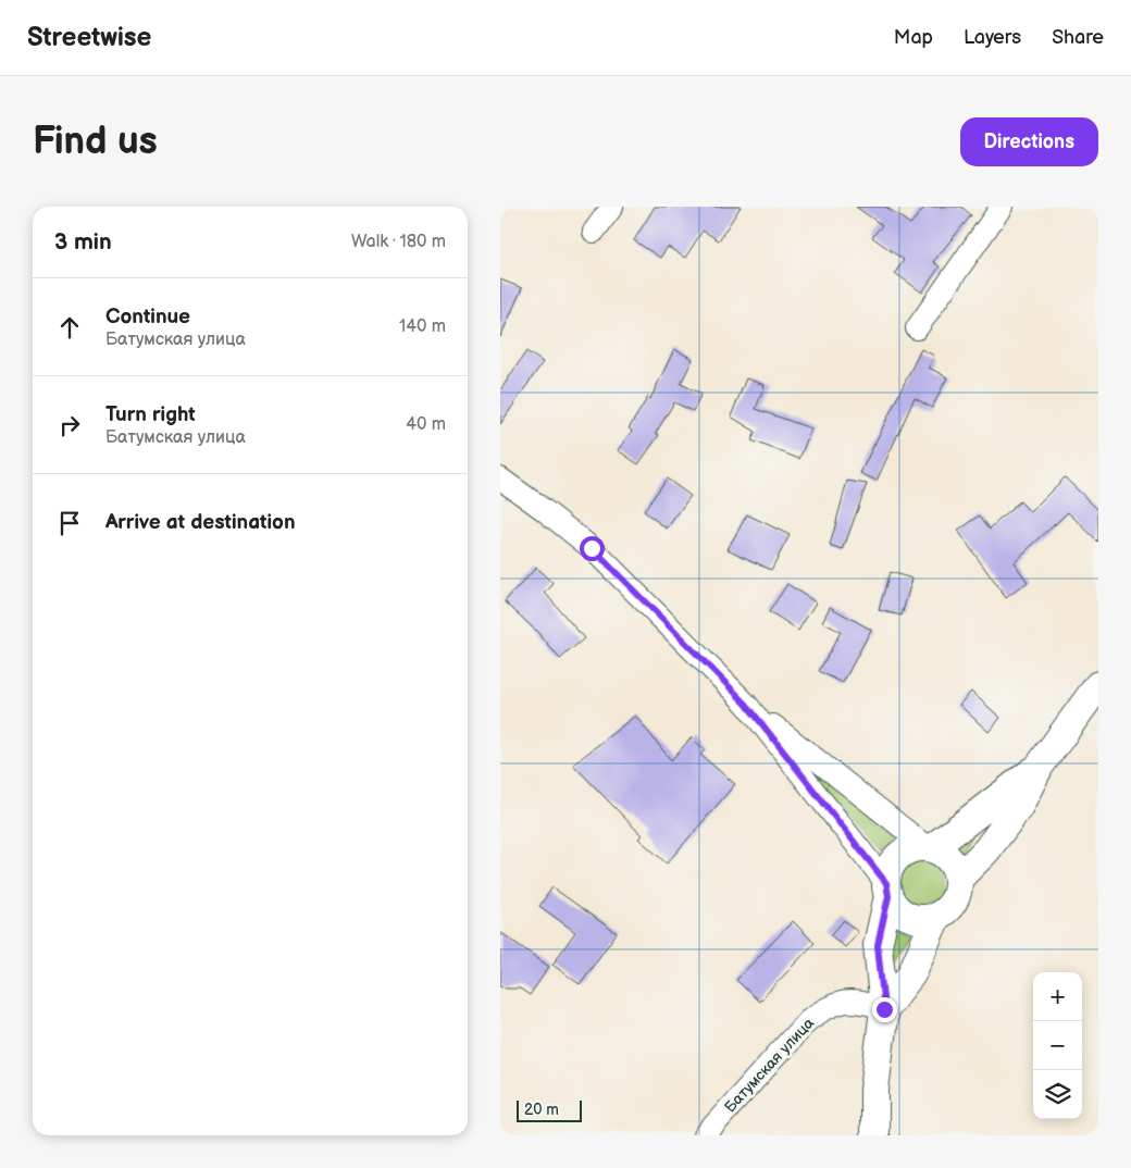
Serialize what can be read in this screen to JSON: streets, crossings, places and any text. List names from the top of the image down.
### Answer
{
  "streets": {
    "street": ["Батумская улица"]
  },
  "scale_bar": "20 m",
  "page": {
    "header": "Streetwise",
    "nav": ["Map", "Layers", "Share"],
    "buttons": "Directions",
    "title": "Find us",
    "heading": ["3 min", "Walk · 180 m"],
    "list": [
      ["Continue", "Батумская улица", "140 m"],
      ["Turn right", "Батумская улица", "40 m"],
      "Arrive at destination"
    ],
    "map_buttons": ["+", "−"],
    "scale": "20 m"
  }
}
